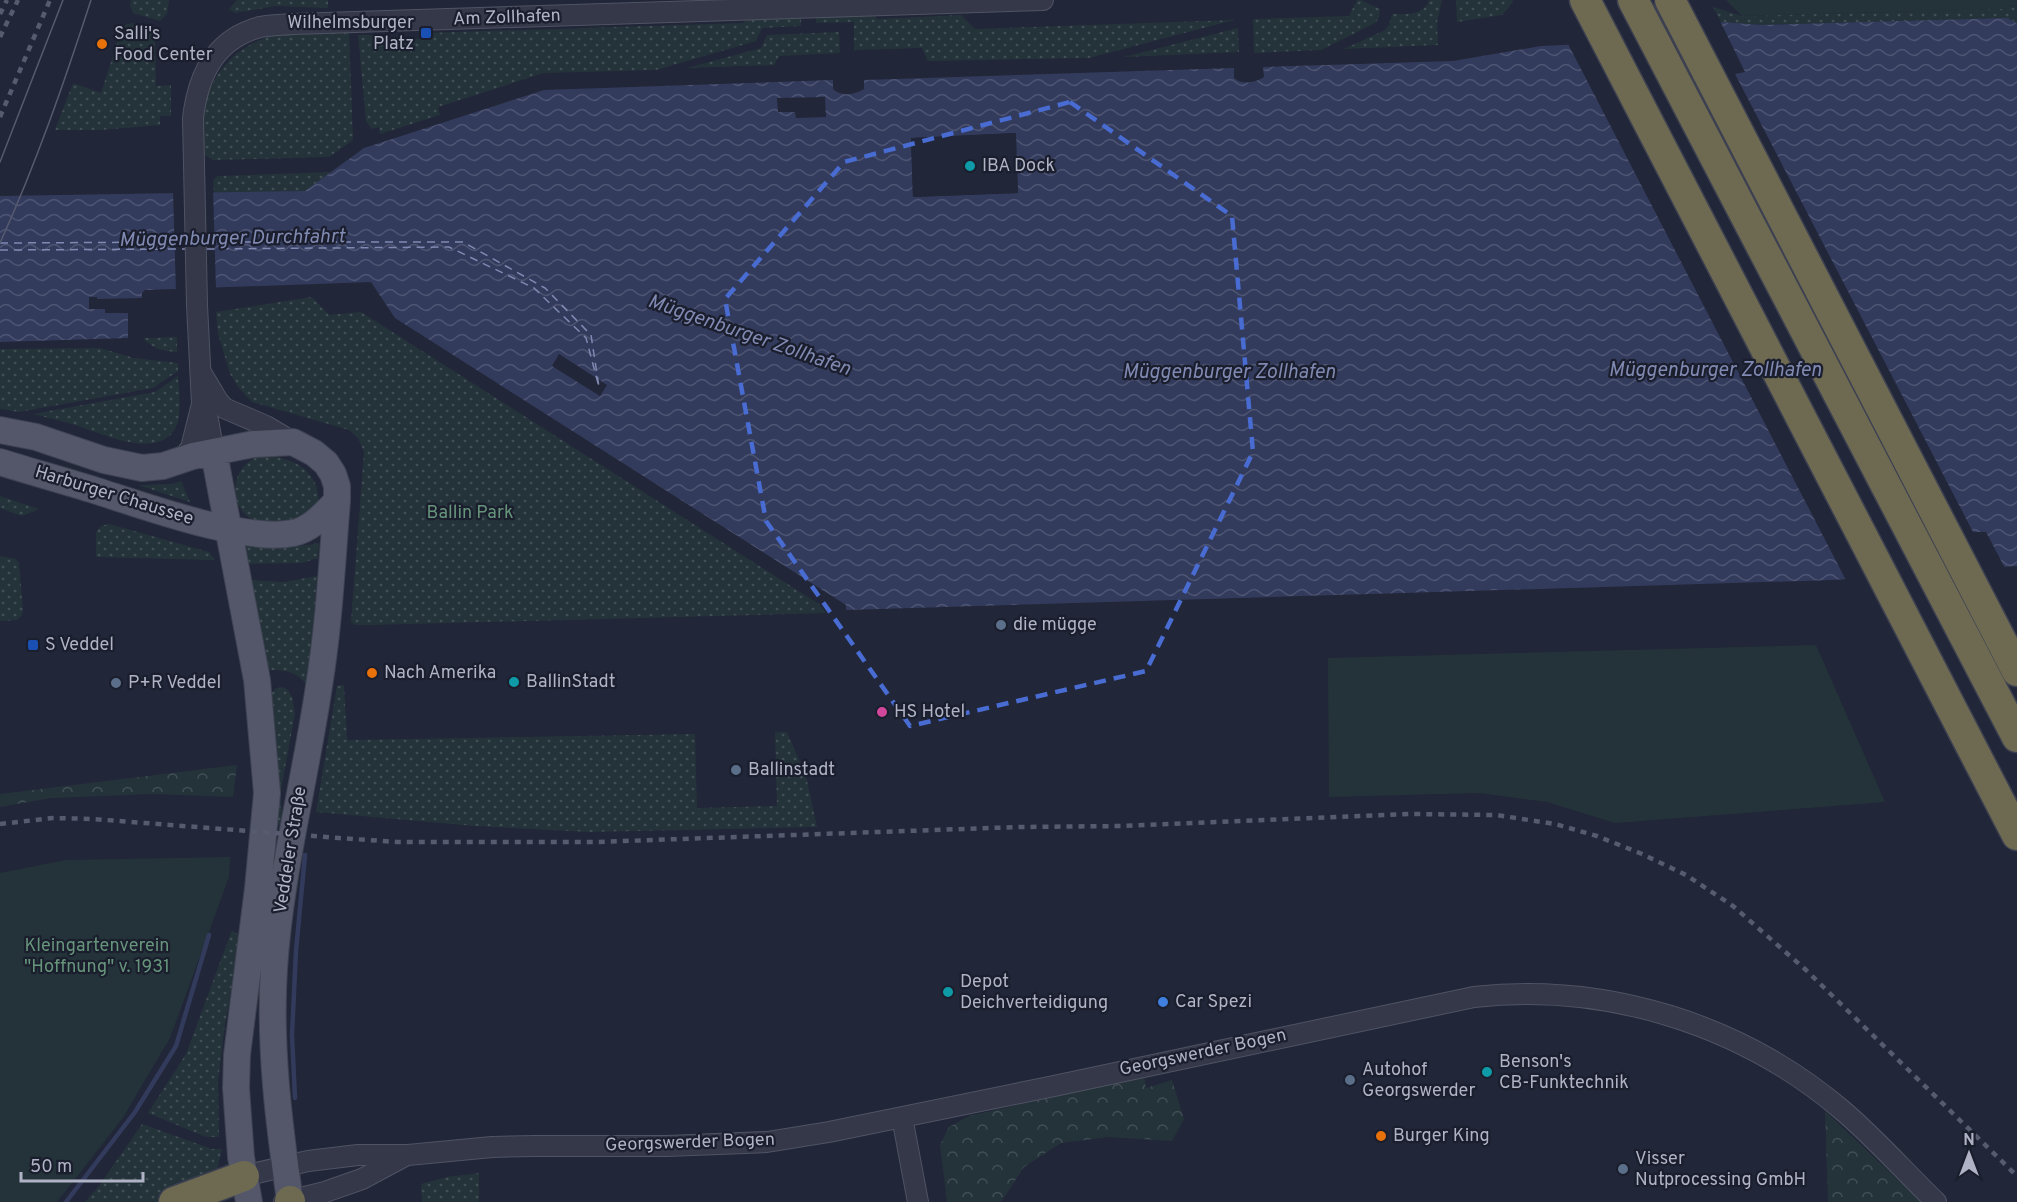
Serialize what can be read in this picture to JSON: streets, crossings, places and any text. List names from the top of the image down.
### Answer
{
  "streets": {
    "main road": ["Harburger Chaussee", "Veddeler Straße"],
    "street": ["Am Zollhafen", "Georgswerder Bogen"]
  },
  "crossings": [
    ["Am Zollhafen", "Veddeler Straße"],
    ["Harburger Chaussee", "Veddeler Straße"],
    ["Veddeler Straße", "Georgswerder Bogen"]
  ],
  "water": ["Müggenburger Durchfahrt", "Müggenburger Zollhafen"],
  "parks": ["Ballin Park", "Kleingartenverein \"Hoffnung\" v. 1931"],
  "places": {
    "transit": ["Wilhelmsburger Platz", "S Veddel"],
    "other": [
      "Salli's Food Center",
      "IBA Dock",
      "die mügge",
      "Nach Amerika",
      "BallinStadt",
      "P+R Veddel",
      "HS Hotel",
      "Ballinstadt",
      "Depot Deichverteidigung",
      "Car Spezi",
      "Benson's CB-Funktechnik",
      "Autohof Georgswerder",
      "Burger King",
      "Visser Nutprocessing GmbH"
    ]
  },
  "scale_bar": "50 m",
  "north": "top"
}
